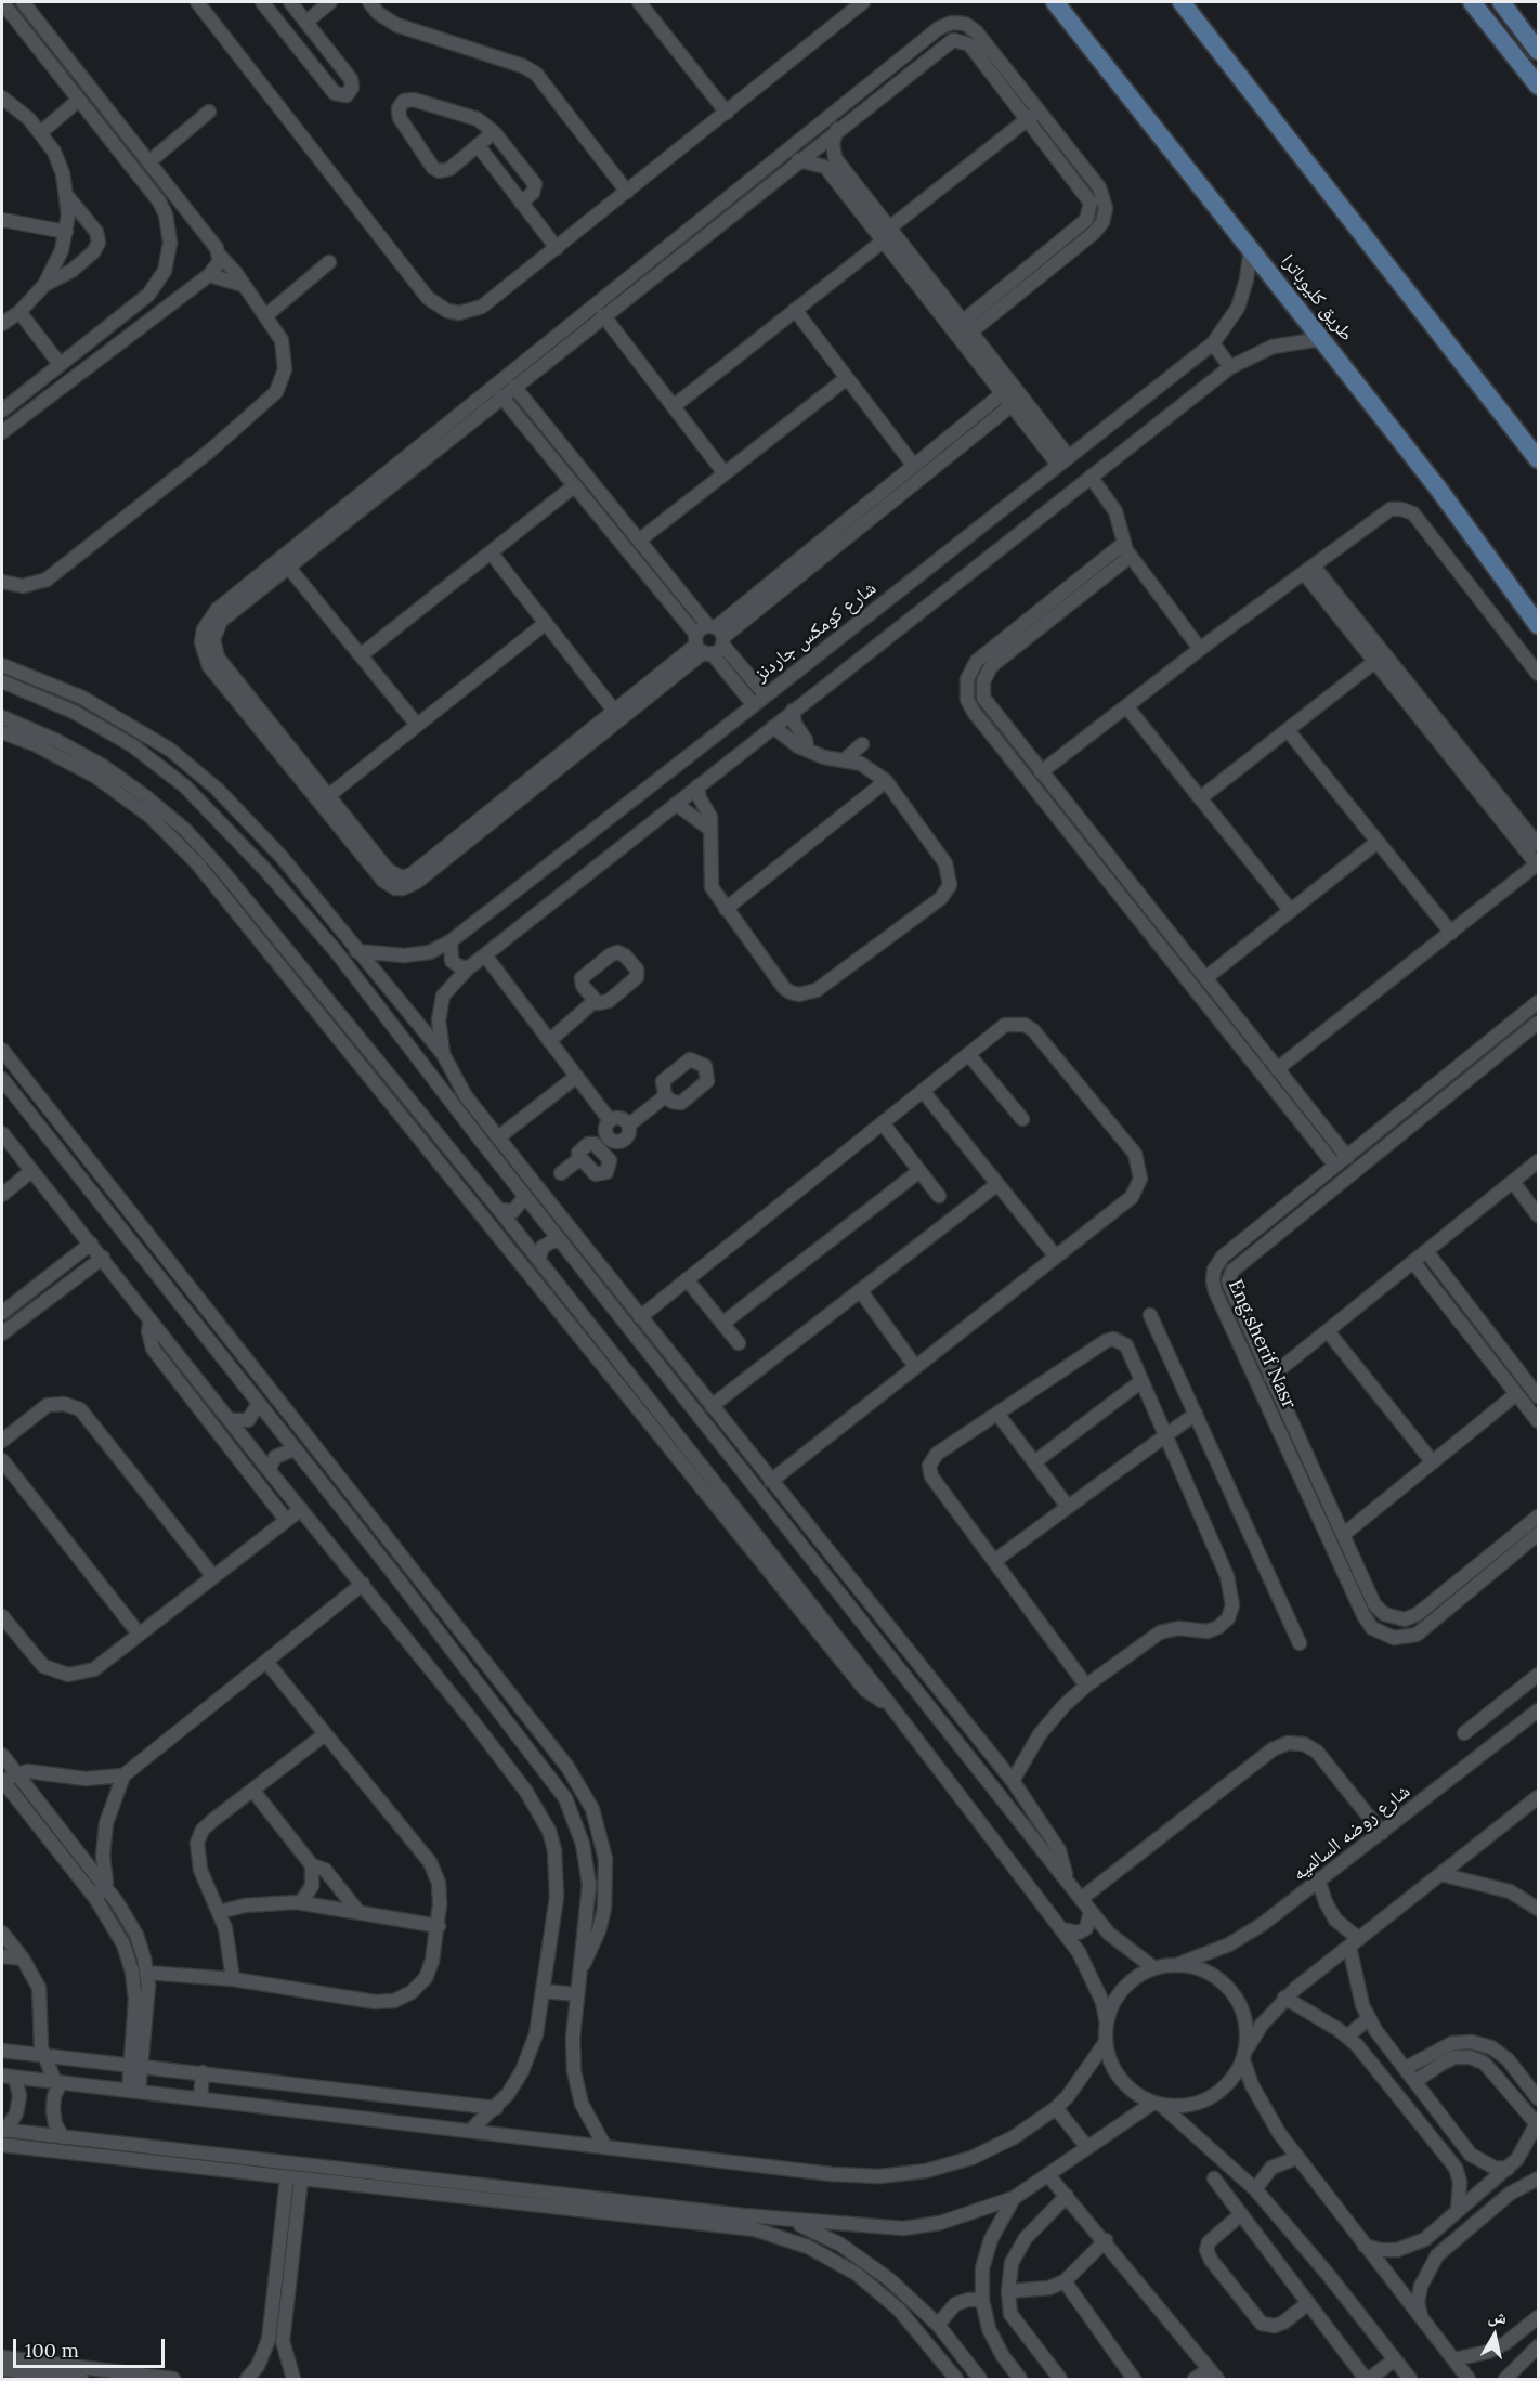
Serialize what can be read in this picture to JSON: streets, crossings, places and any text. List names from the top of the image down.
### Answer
{
  "streets": {
    "main road": ["طريق كليوباترا"],
    "street": ["شارع كومكس جاردنز", "Eng.sherif Nasr", "شارع روضه السالميه"]
  },
  "crossings": [
    ["طريق كليوباترا", "شارع كومكس جاردنز"]
  ],
  "scale_bar": "100 m",
  "north": "top"
}
